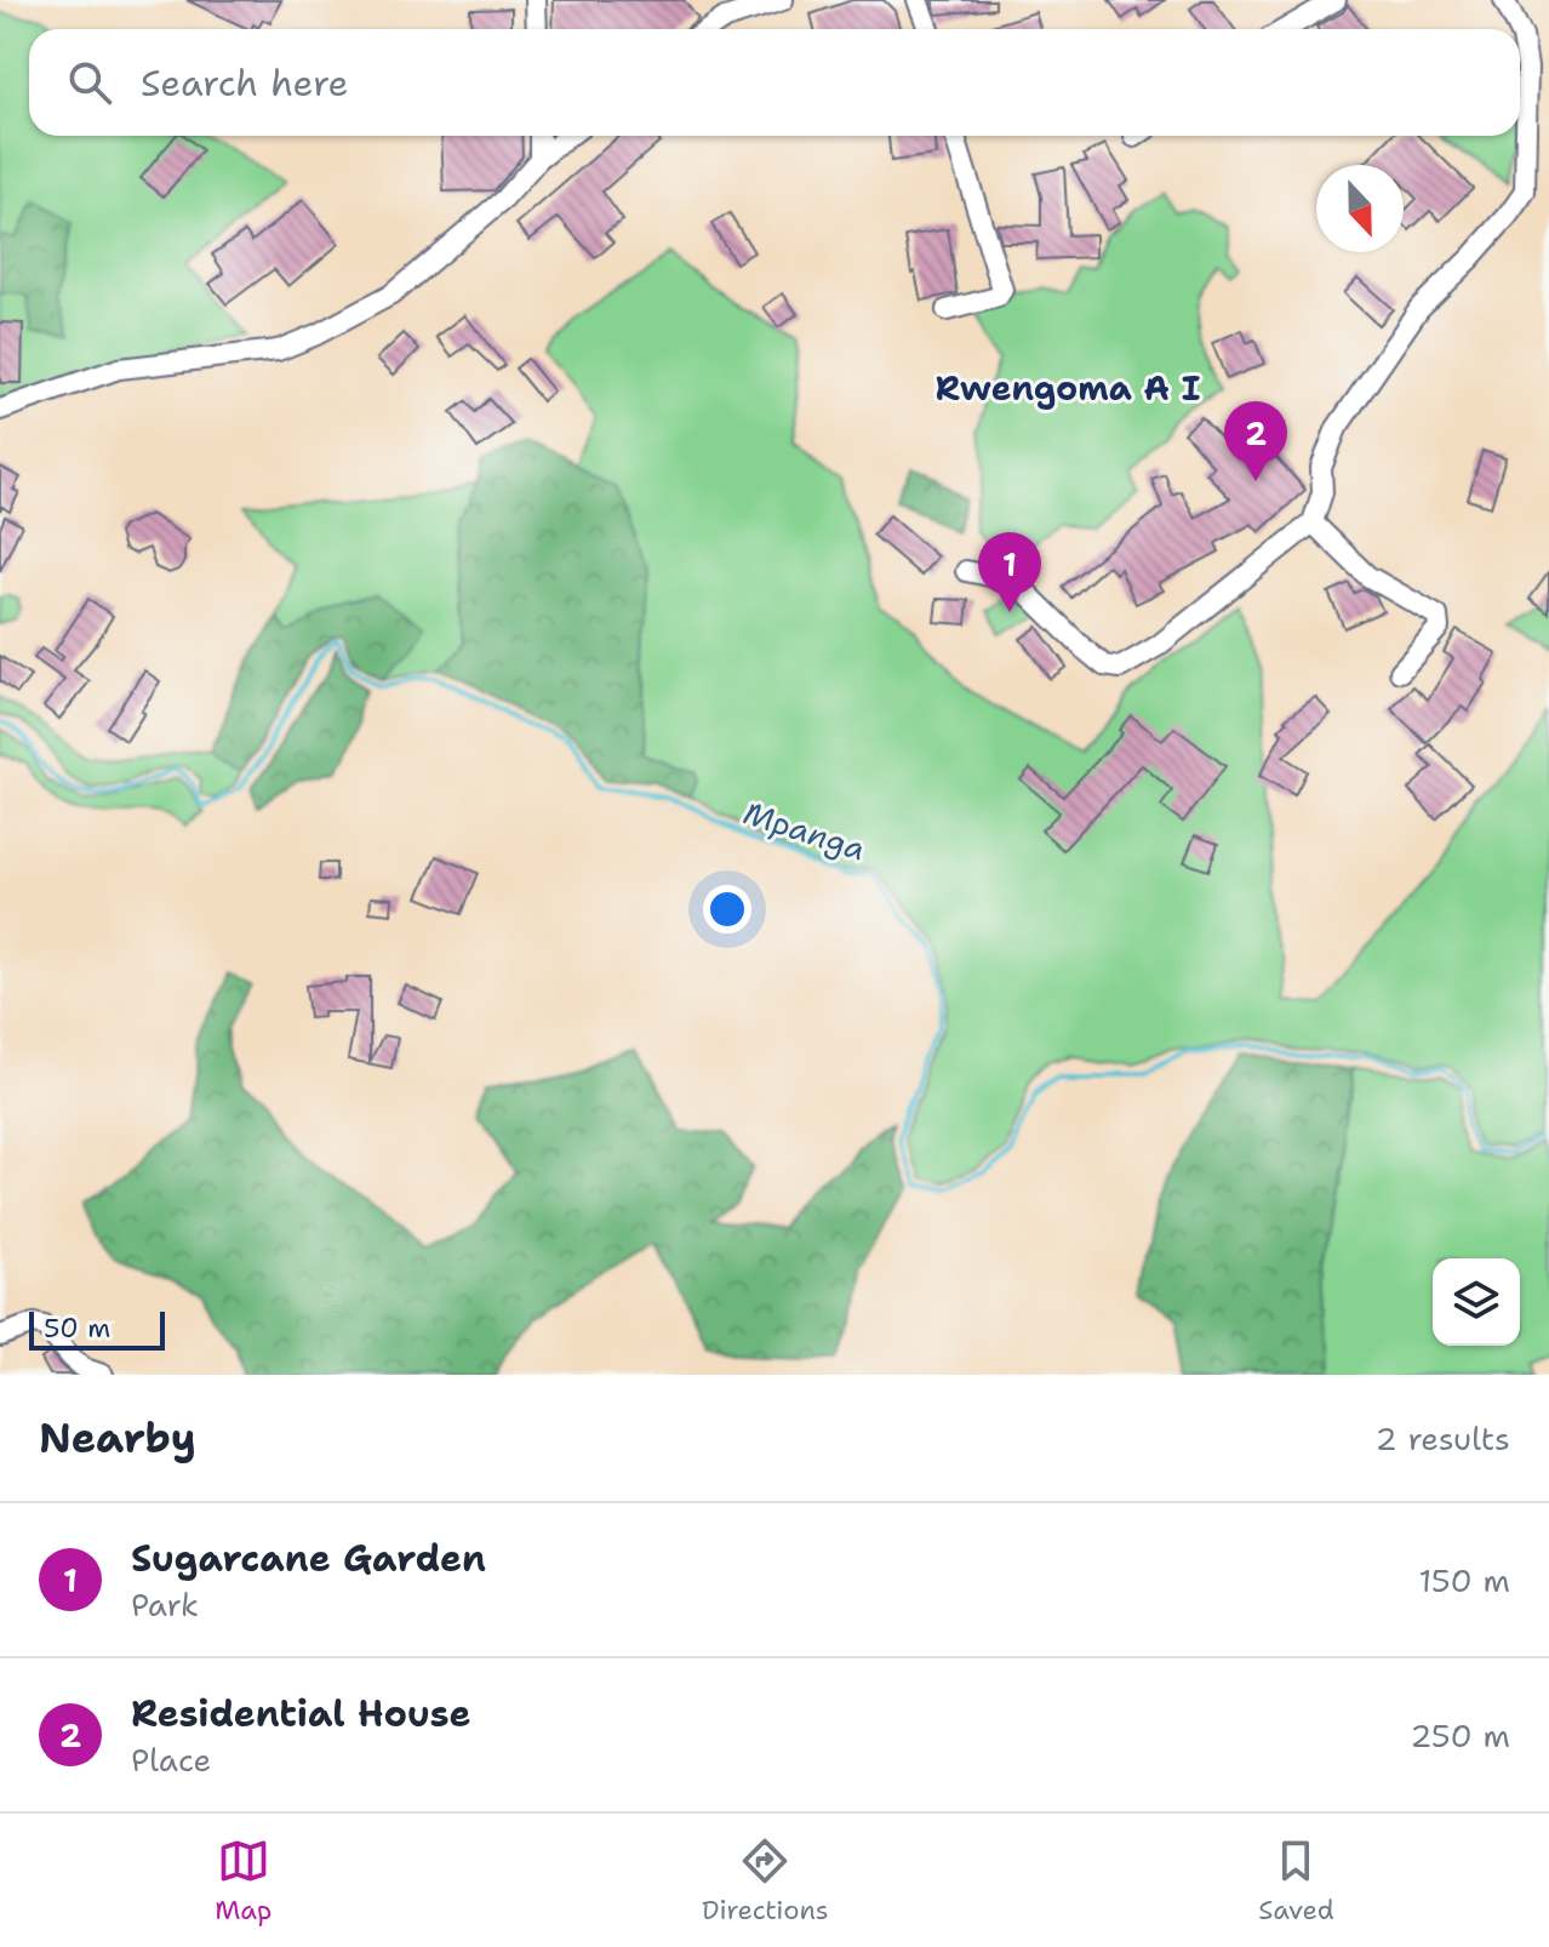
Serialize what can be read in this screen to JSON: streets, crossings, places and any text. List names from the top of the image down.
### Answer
{
  "districts": ["Rwengoma A I"],
  "water": ["Mpanga"],
  "scale_bar": "50 m",
  "north": "bottom",
  "page": {
    "search": "Search here",
    "pins": ["2", "1"],
    "scale": "50 m",
    "heading": ["Nearby", "2 results"],
    "list": [
      {
        "mark": "1",
        "name": "Sugarcane Garden",
        "note": "Park",
        "value": "150 m"
      },
      {
        "mark": "2",
        "name": "Residential House",
        "note": "Place",
        "value": "250 m"
      }
    ],
    "nav": ["Map", "Directions", "Saved"]
  }
}
